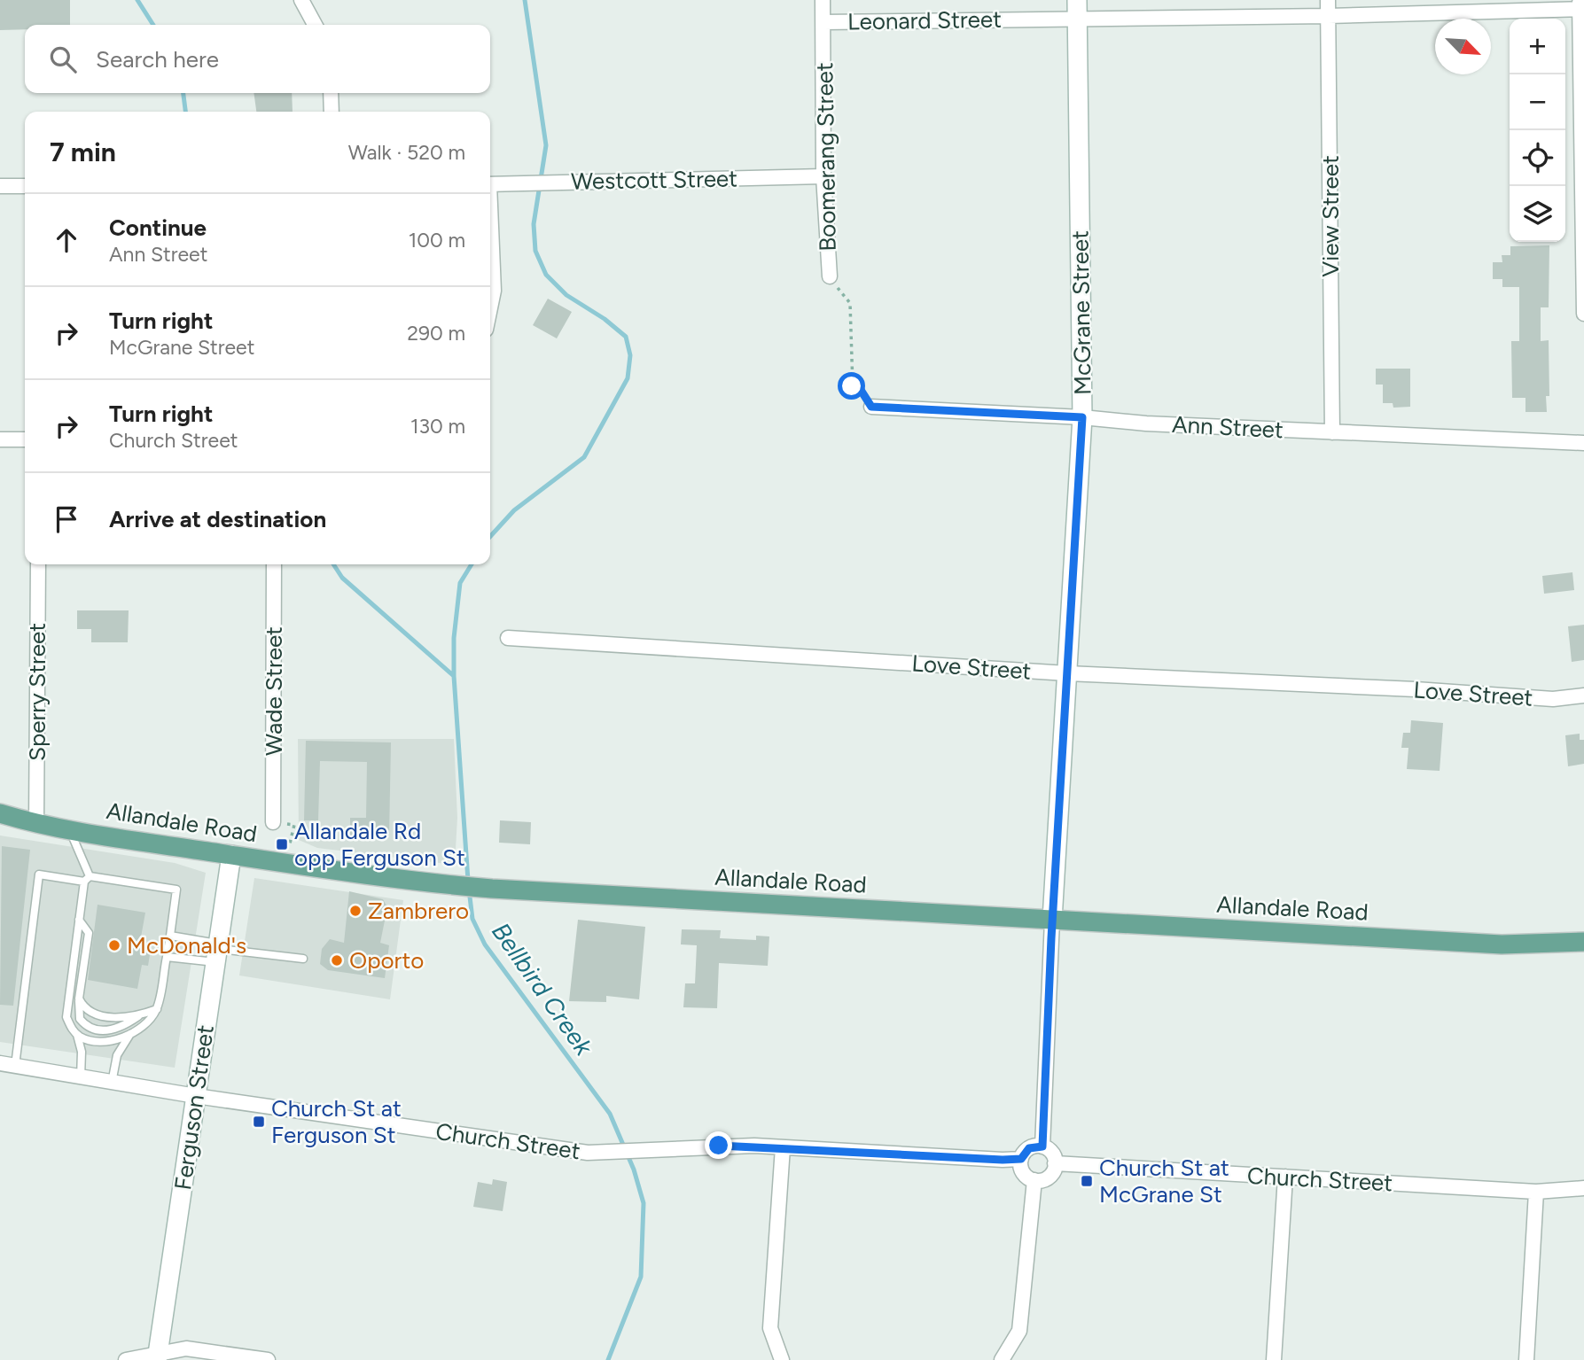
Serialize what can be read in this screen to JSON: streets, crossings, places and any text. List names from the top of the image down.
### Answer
{
  "streets": {
    "main road": ["Allandale Road"],
    "street": [
      "Leonard Street",
      "Boomerang Street",
      "Westcott Street",
      "View Street",
      "McGrane Street",
      "Ann Street",
      "Love Street",
      "Wade Street",
      "Sperry Street",
      "Ferguson Street",
      "Church Street"
    ]
  },
  "crossings": [
    ["Leonard Street", "Boomerang Street"],
    ["Leonard Street", "View Street"],
    ["Leonard Street", "McGrane Street"],
    ["Boomerang Street", "Westcott Street"],
    ["View Street", "Ann Street"],
    ["McGrane Street", "Ann Street"],
    ["McGrane Street", "Love Street"],
    ["McGrane Street", "Allandale Road"],
    ["McGrane Street", "Church Street"],
    ["Sperry Street", "Allandale Road"],
    ["Allandale Road", "Ferguson Street"],
    ["Ferguson Street", "Church Street"]
  ],
  "water": ["Bellbird Creek"],
  "places": {
    "transit": ["Allandale Rd opp Ferguson St", "Church St at Ferguson St", "Church St at McGrane St"],
    "other": ["Zambrero", "McDonald's", "Oporto"]
  },
  "north": "bottom right",
  "page": {
    "map_buttons": ["+", "−"],
    "search": "Search here",
    "heading": ["7 min", "Walk · 520 m"],
    "list": [
      ["Continue", "Ann Street", "100 m"],
      ["Turn right", "McGrane Street", "290 m"],
      ["Turn right", "Church Street", "130 m"],
      "Arrive at destination"
    ]
  }
}
